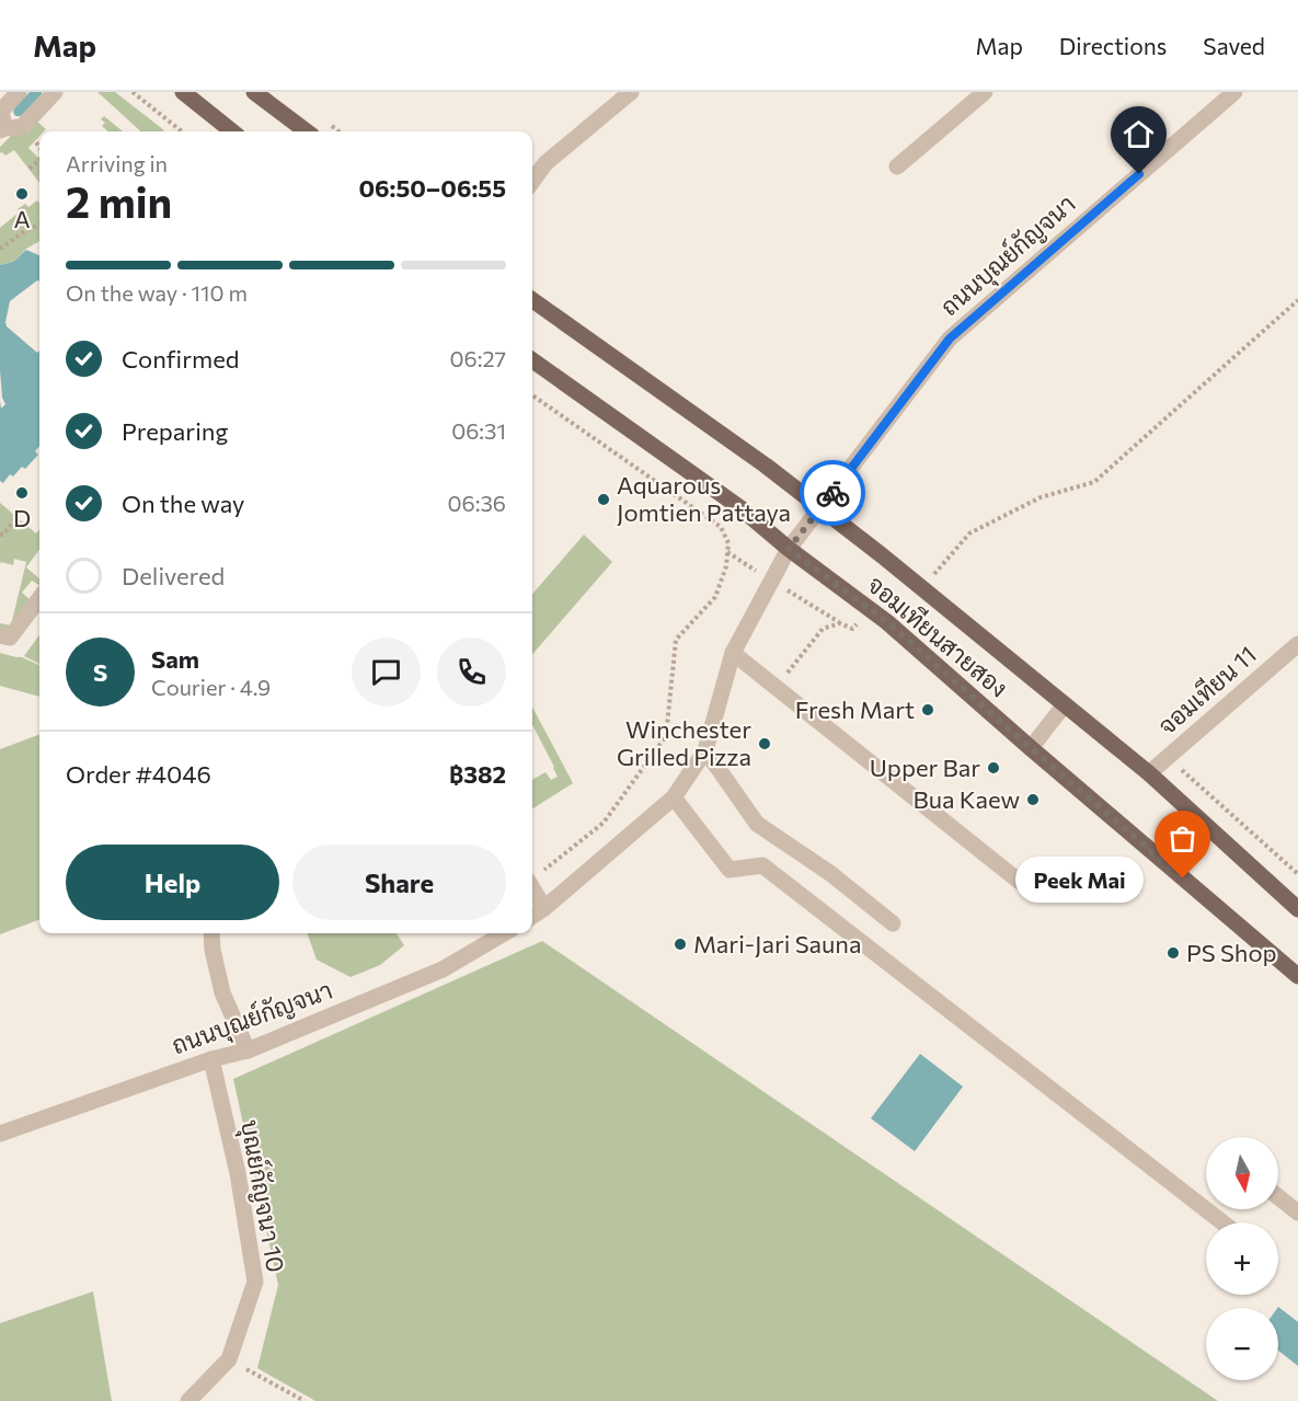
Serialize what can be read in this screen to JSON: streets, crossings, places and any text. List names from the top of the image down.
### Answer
{
  "streets": {
    "main road": ["จอมเทียนสายสอง"],
    "street": ["ถนนบุณย์กัญจนา", "จอมเทียน 11", "บุณย์กัญจนา 10"]
  },
  "crossings": [
    ["ถนนบุณย์กัญจนา", "จอมเทียนสายสอง"],
    ["ถนนบุณย์กัญจนา", "บุณย์กัญจนา 10"],
    ["จอมเทียนสายสอง", "จอมเทียน 11"]
  ],
  "places": [
    "A",
    "D",
    "Aquarous Jomtien Pattaya",
    "Fresh Mart",
    "Winchester Grilled Pizza",
    "Upper Bar",
    "Bua Kaew",
    "Peek Mai",
    "Mari-Jari Sauna",
    "PS Shop"
  ],
  "north": "bottom",
  "page": {
    "header": "Map",
    "nav": ["Map", "Directions", "Saved"],
    "heading": ["2 min", "Arriving in", "06:50–06:55"],
    "panel": [
      "Sam",
      "Courier · 4.9",
      "Order #4046",
      "฿382"
    ],
    "bar": "On the way · 110 m",
    "list": [
      ["Confirmed", "06:27"],
      ["Preparing", "06:31"],
      ["On the way", "06:36"],
      "Delivered"
    ],
    "round": "S",
    "buttons": ["Help", "Share"],
    "bubble": "Peek Mai",
    "map_buttons": ["+", "−"]
  }
}
